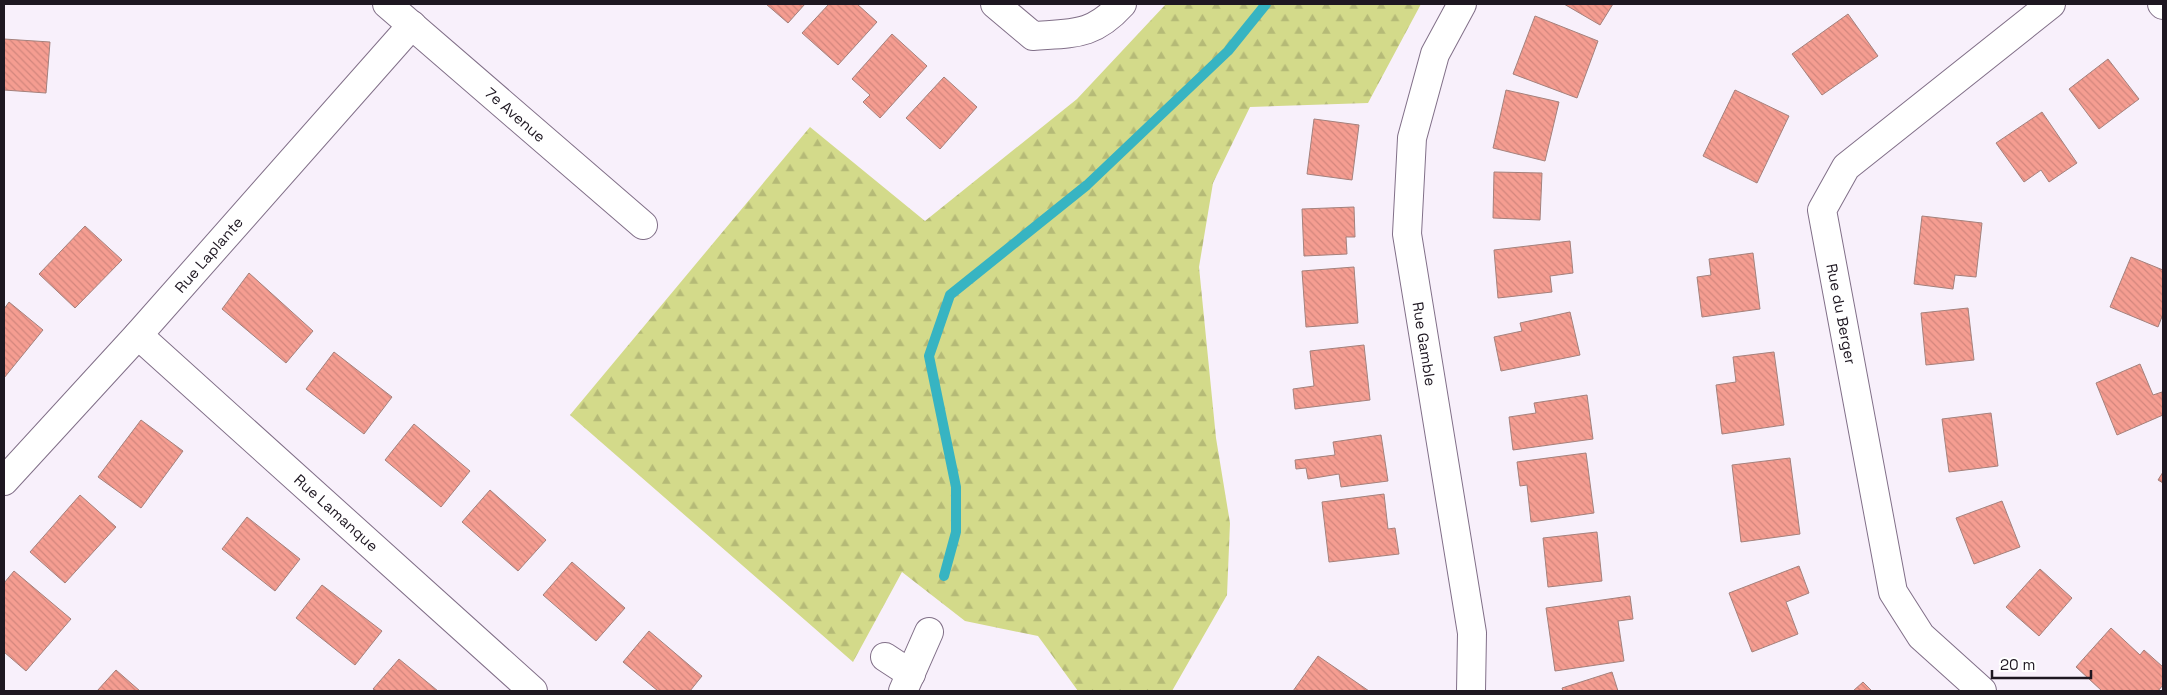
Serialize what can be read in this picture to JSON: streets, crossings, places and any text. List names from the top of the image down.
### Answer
{
  "streets": {
    "street": [
      "7e Avenue",
      "Rue Laplante",
      "Rue du Berger",
      "Rue Gamble",
      "Rue Lamanque"
    ]
  },
  "crossings": [
    ["7e Avenue", "Rue Laplante"],
    ["Rue Laplante", "Rue Lamanque"]
  ],
  "scale_bar": "20 m"
}
